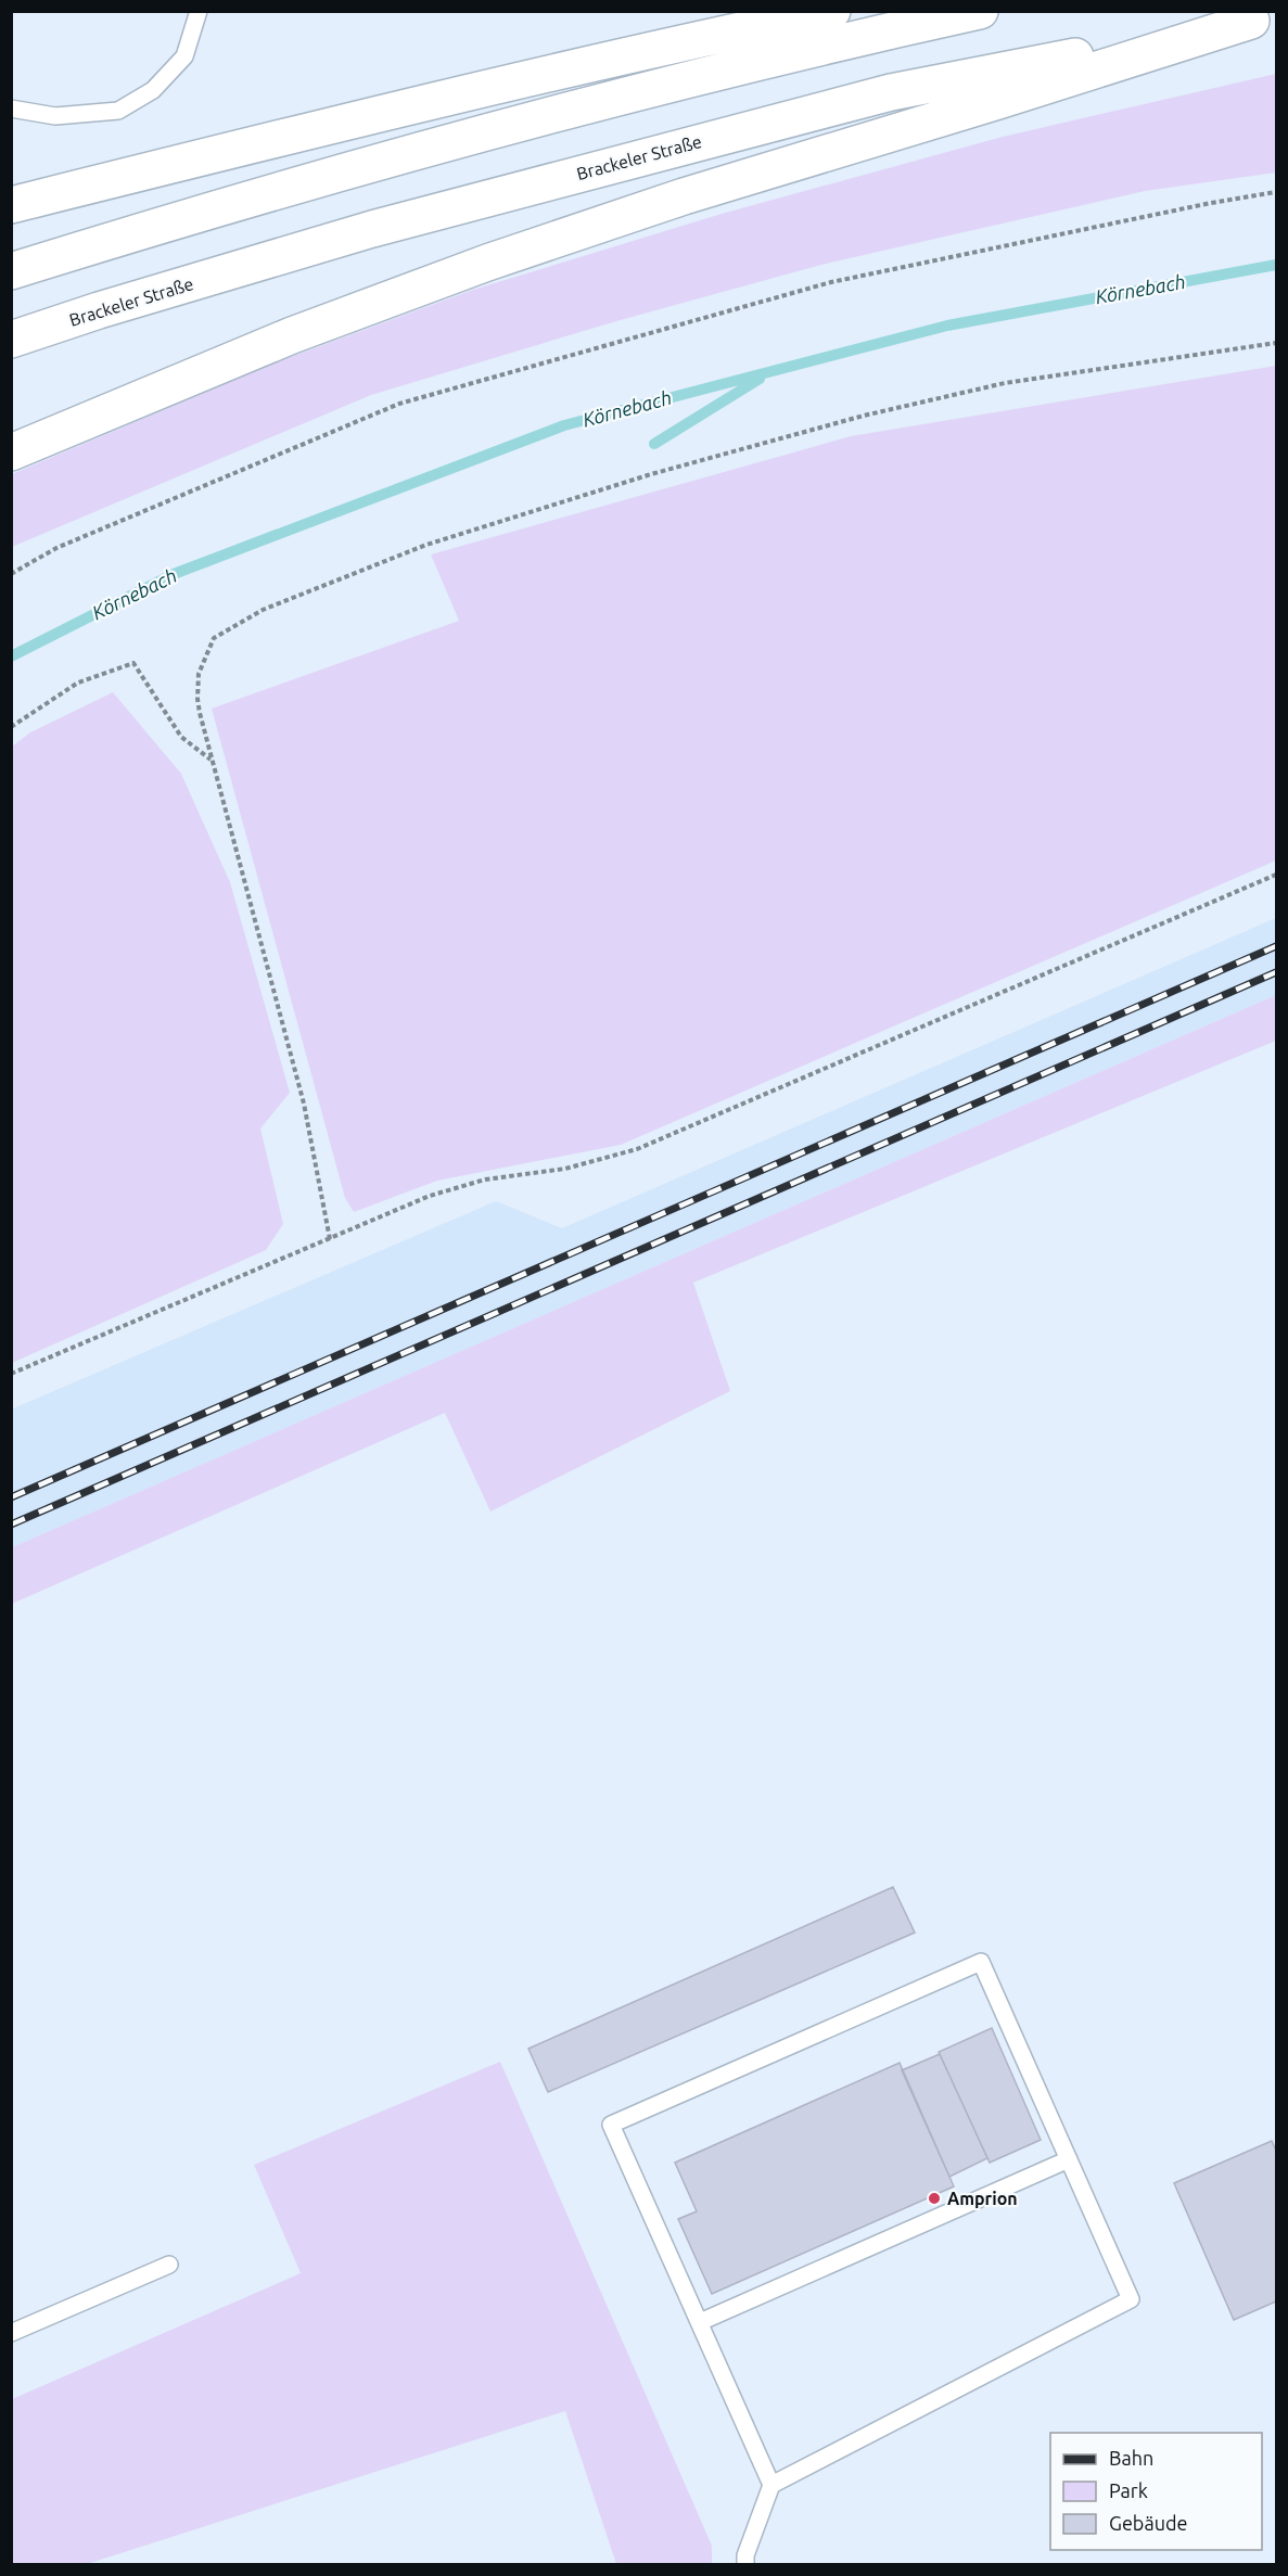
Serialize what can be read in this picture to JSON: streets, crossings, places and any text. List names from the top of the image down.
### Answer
{
  "streets": {
    "highway": ["Brackeler Straße"]
  },
  "water": ["Körnebach"],
  "places": ["Amprion"],
  "legend": ["Bahn", "Park", "Gebäude"]
}
